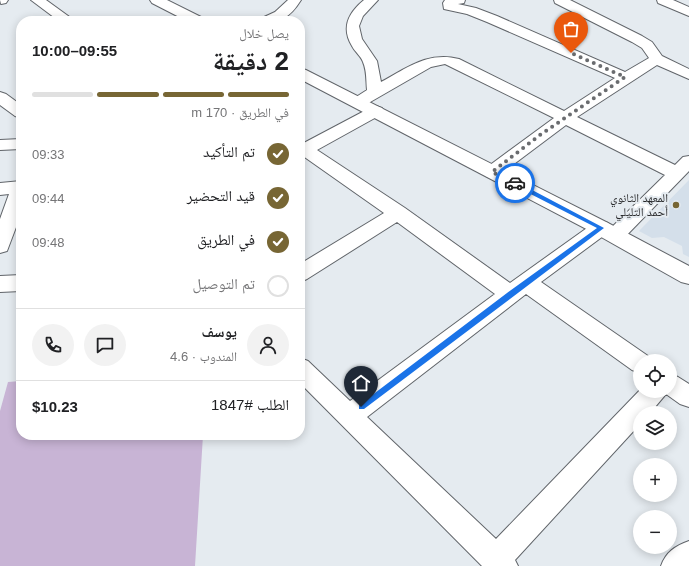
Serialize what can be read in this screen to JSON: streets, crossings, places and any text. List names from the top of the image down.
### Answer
{
  "places": ["المعهد الثانوي أحمد التليلي"],
  "page": {
    "heading": ["2 دقيقة", "يصل خلال", "09:55–10:00"],
    "panel": [
      "يوسف",
      "المندوب · 4.6",
      "الطلب #1847",
      "$10.23"
    ],
    "bar": "في الطريق · 170 m",
    "list": [
      ["تم التأكيد", "09:33"],
      ["قيد التحضير", "09:44"],
      ["في الطريق", "09:48"],
      "تم التوصيل"
    ],
    "map_buttons": ["+", "−"]
  }
}
